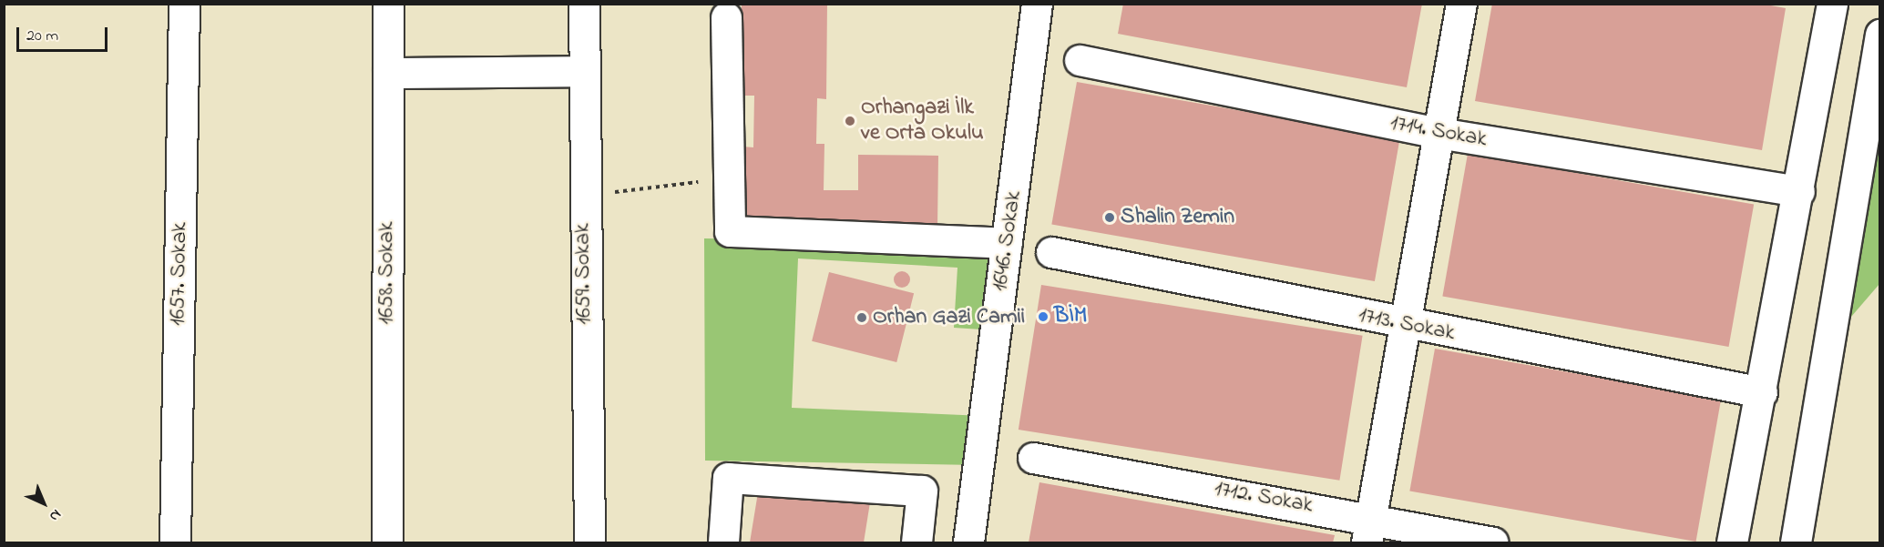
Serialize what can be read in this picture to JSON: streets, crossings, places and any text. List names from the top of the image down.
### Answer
{
  "streets": {
    "street": [
      "1714. Sokak",
      "1646. Sokak",
      "1658. Sokak",
      "1657. Sokak",
      "1659. Sokak",
      "1713. Sokak",
      "1712. Sokak"
    ]
  },
  "places": [
    "Orhangazi İlk ve Orta Okulu",
    "Shalin Zemin",
    "BİM",
    "Orhan Gazi Camii"
  ],
  "scale_bar": "20 m",
  "north": "bottom right"
}
